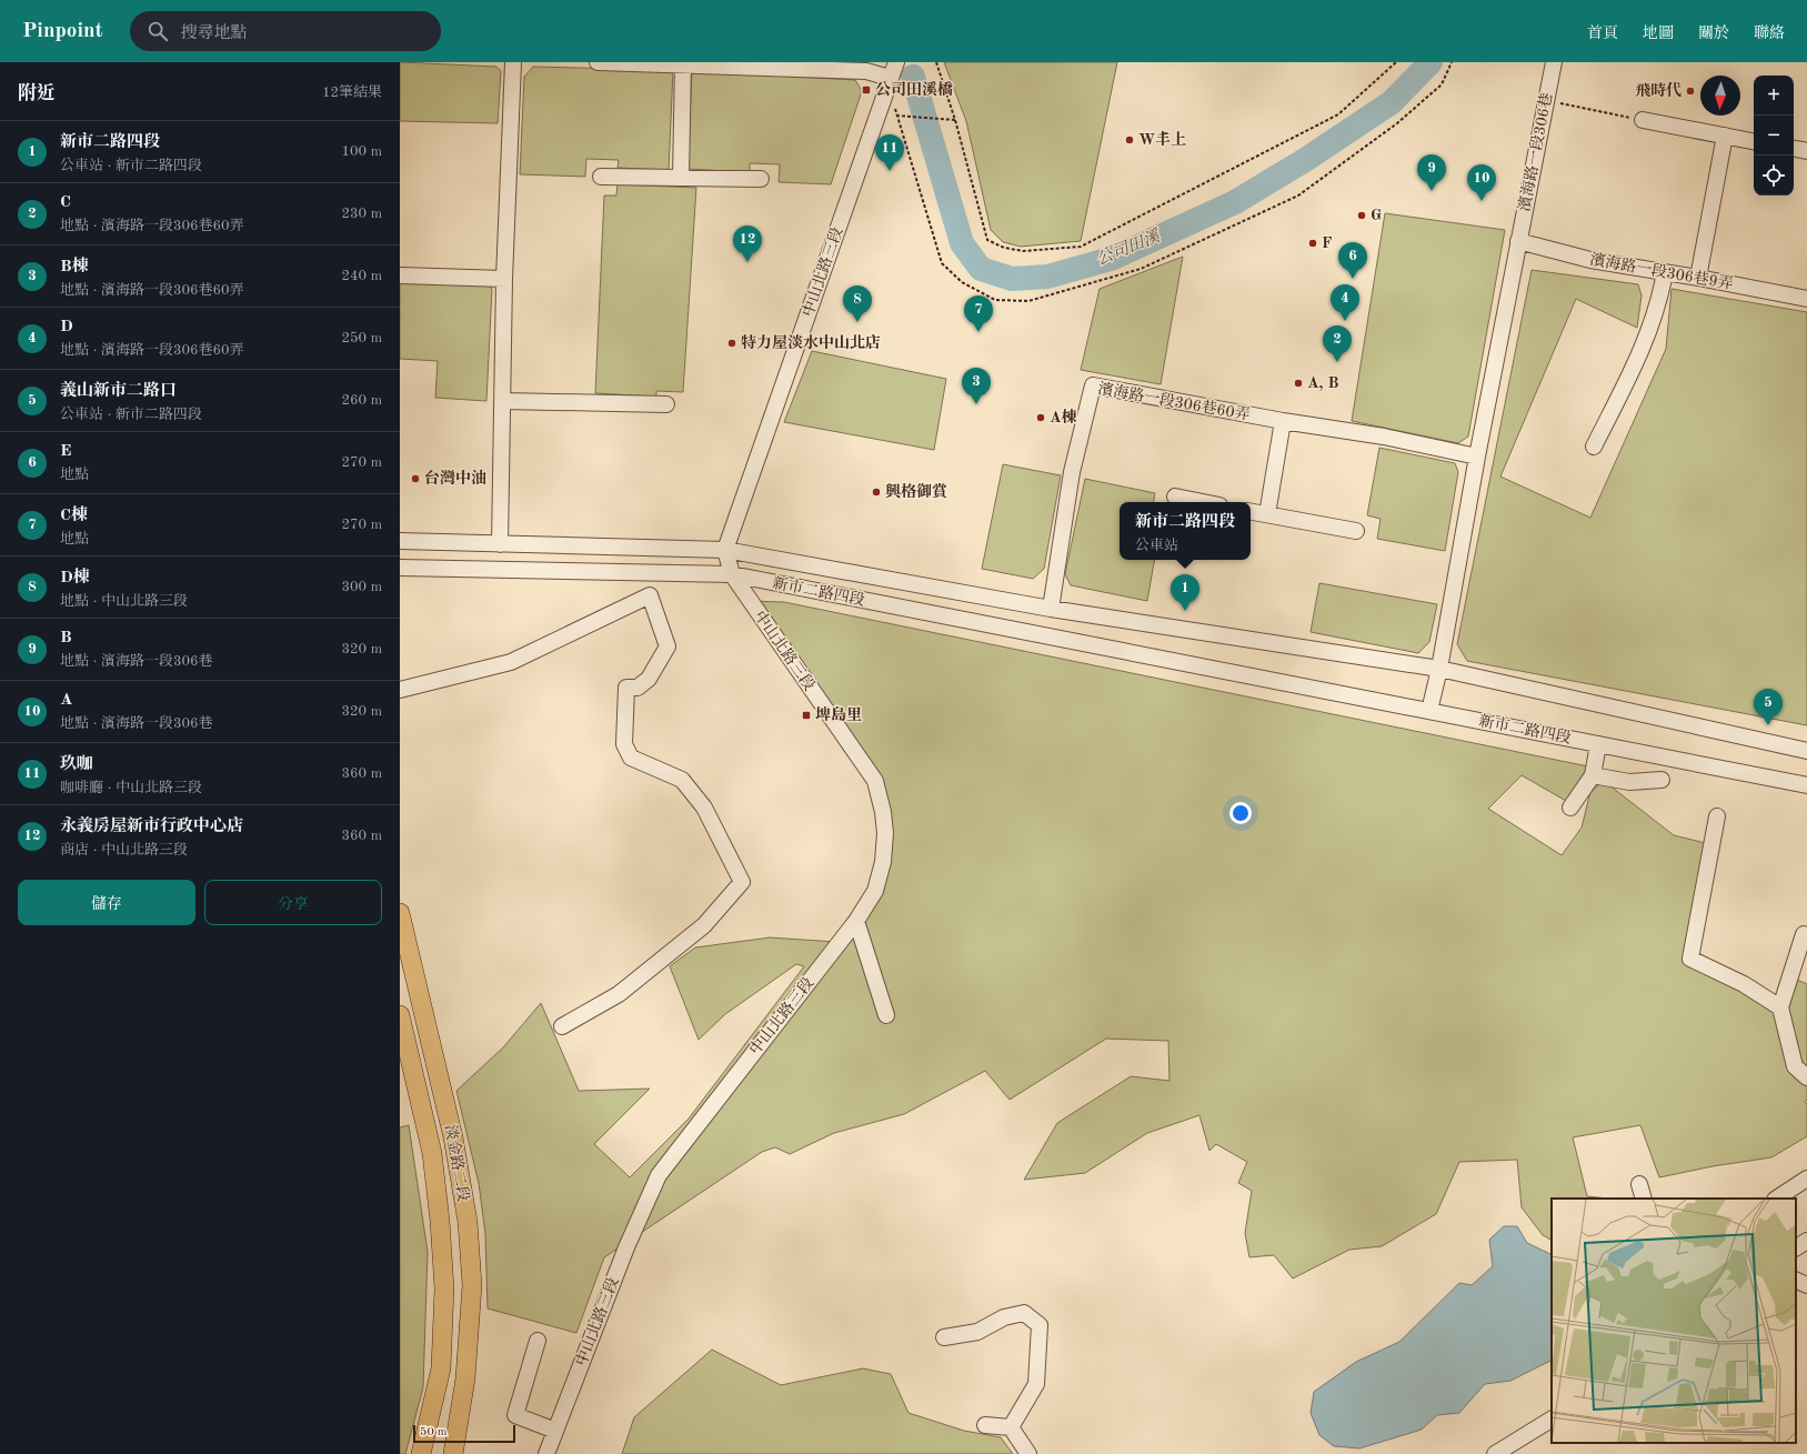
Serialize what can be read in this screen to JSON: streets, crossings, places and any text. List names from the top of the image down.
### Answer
{
  "streets": {
    "main road": ["淡金路二段"],
    "street": [
      "濱海路一段306巷",
      "中山北路三段",
      "濱海路一段306巷9弄",
      "濱海路一段306巷60弄",
      "新市二路四段"
    ]
  },
  "crossings": [
    ["濱海路一段306巷", "濱海路一段306巷9弄"],
    ["濱海路一段306巷", "濱海路一段306巷60弄"],
    ["濱海路一段306巷", "新市二路四段"],
    ["中山北路三段", "新市二路四段"],
    ["濱海路一段306巷60弄", "新市二路四段"]
  ],
  "water": ["公司田溪"],
  "places": {
    "transit": ["公司田溪橋", "埤島里"],
    "other": [
      "飛時代",
      "W丰上",
      "G",
      "F",
      "特力屋淡水中山北店",
      "A, B",
      "A棟",
      "台灣中油",
      "興格御賞"
    ]
  },
  "scale_bar": "50 m",
  "north": "bottom",
  "page": {
    "header": "Pinpoint",
    "search": "搜尋地點",
    "nav": [
      "首頁",
      "地圖",
      "關於",
      "聯絡"
    ],
    "heading": ["附近", "12筆結果"],
    "map_buttons": ["+", "−"],
    "list": [
      {
        "mark": "1",
        "name": "新市二路四段",
        "note": "公車站 · 新市二路四段",
        "value": "100 m"
      },
      {
        "mark": "2",
        "name": "C",
        "note": "地點 · 濱海路一段306巷60弄",
        "value": "230 m"
      },
      {
        "mark": "3",
        "name": "B棟",
        "note": "地點 · 濱海路一段306巷60弄",
        "value": "240 m"
      },
      {
        "mark": "4",
        "name": "D",
        "note": "地點 · 濱海路一段306巷60弄",
        "value": "250 m"
      },
      {
        "mark": "5",
        "name": "義山新市二路口",
        "note": "公車站 · 新市二路四段",
        "value": "260 m"
      },
      {
        "mark": "6",
        "name": "E",
        "note": "地點",
        "value": "270 m"
      },
      {
        "mark": "7",
        "name": "C棟",
        "note": "地點",
        "value": "270 m"
      },
      {
        "mark": "8",
        "name": "D棟",
        "note": "地點 · 中山北路三段",
        "value": "300 m"
      },
      {
        "mark": "9",
        "name": "B",
        "note": "地點 · 濱海路一段306巷",
        "value": "320 m"
      },
      {
        "mark": "10",
        "name": "A",
        "note": "地點 · 濱海路一段306巷",
        "value": "320 m"
      },
      {
        "mark": "11",
        "name": "玖咖",
        "note": "咖啡廳 · 中山北路三段",
        "value": "360 m"
      },
      {
        "mark": "12",
        "name": "永義房屋新市行政中心店",
        "note": "商店 · 中山北路三段",
        "value": "360 m"
      }
    ],
    "pins": [
      "11",
      "9",
      "10",
      "12",
      "6",
      "4",
      "8",
      "7",
      "2",
      "3",
      "1",
      "5"
    ],
    "popup": ["新市二路四段", "公車站"],
    "buttons": ["儲存", "分享"],
    "scale": "50 m"
  }
}
